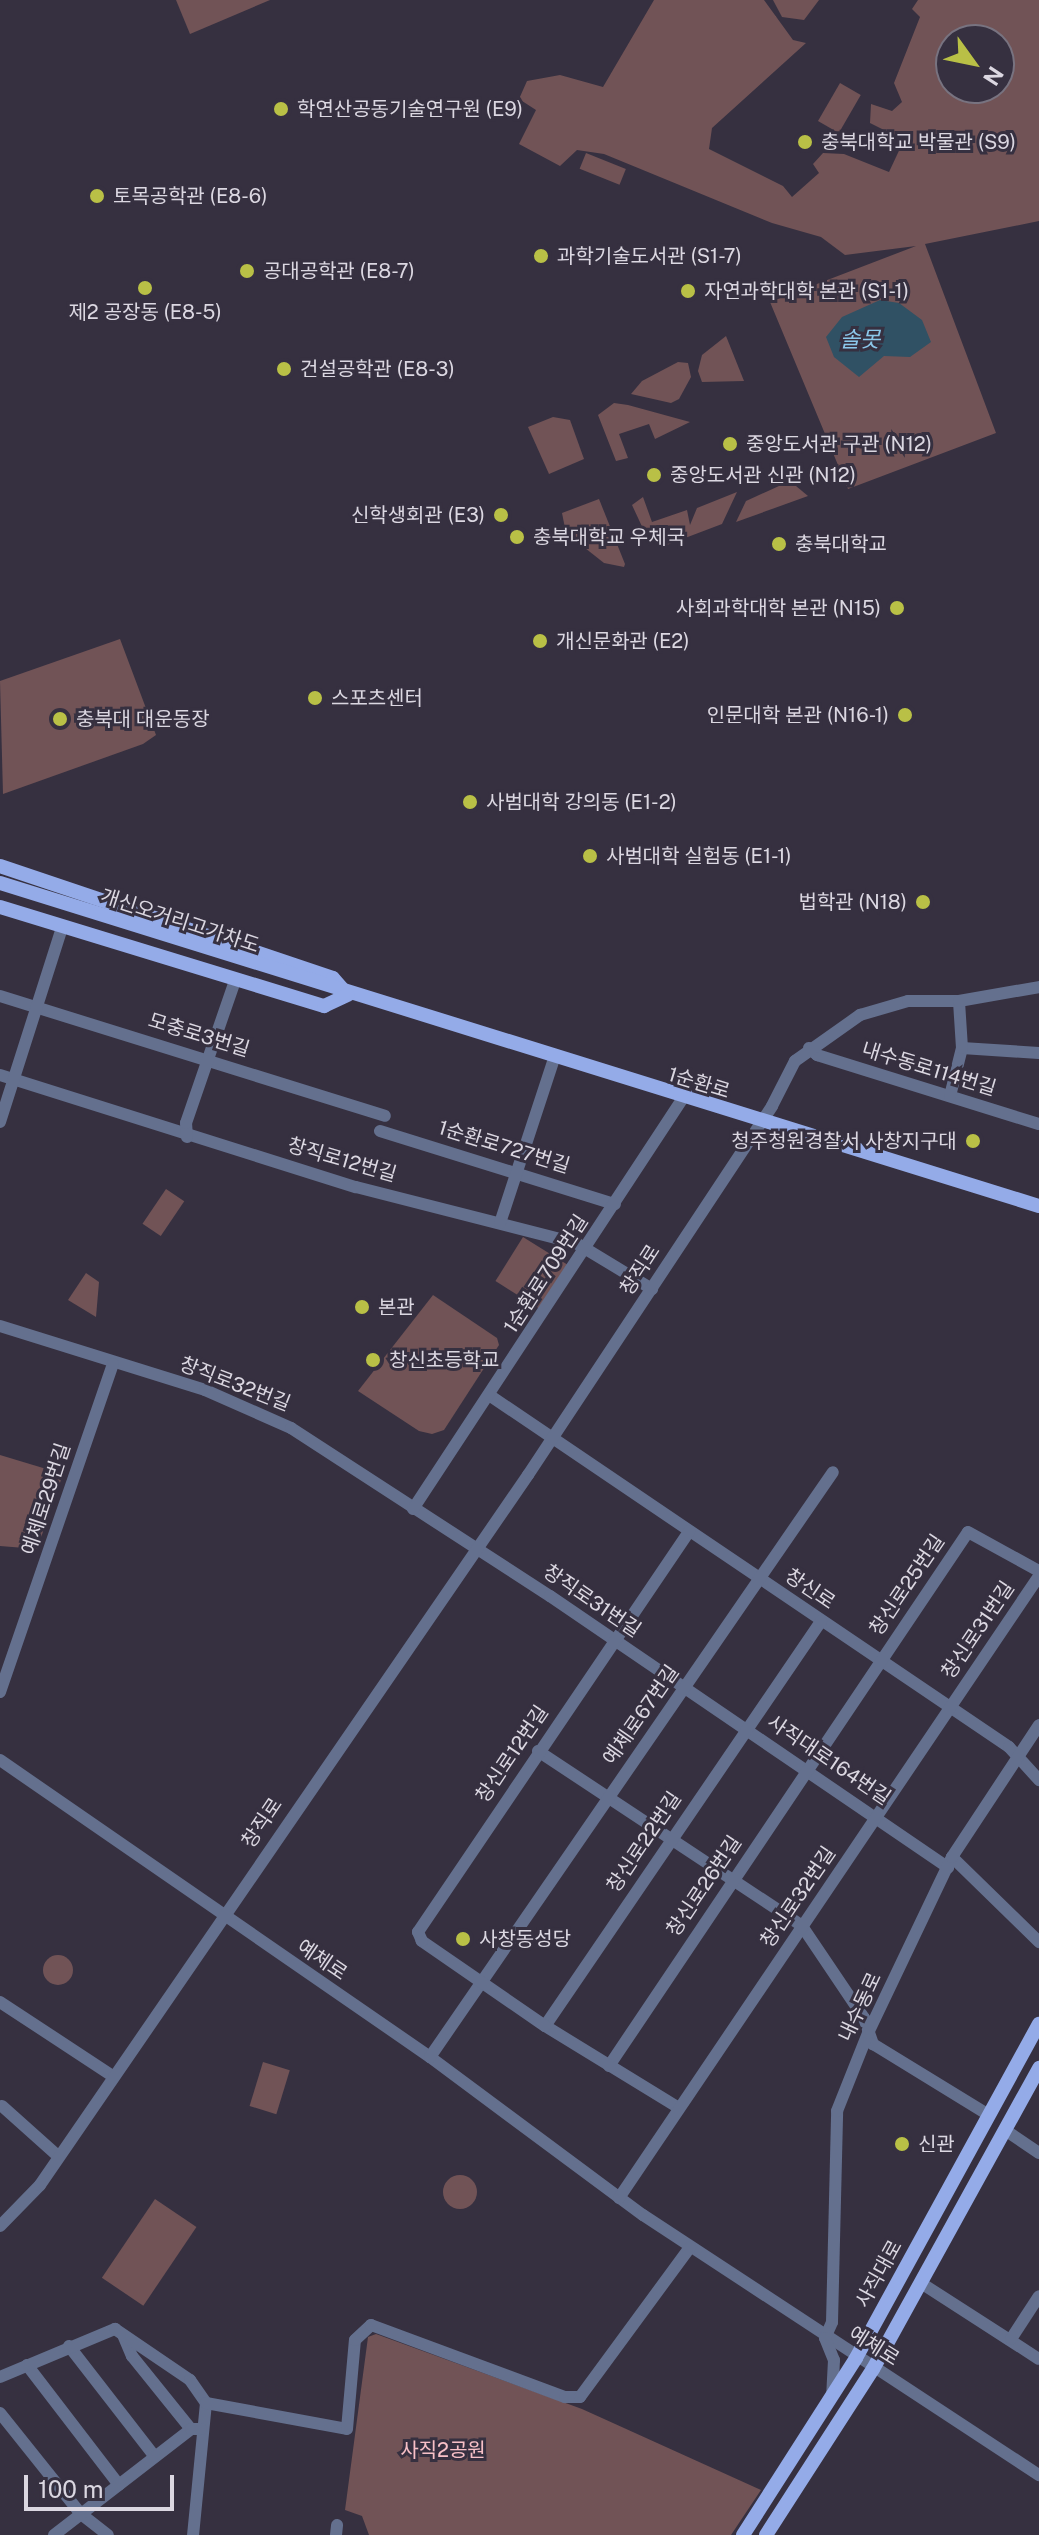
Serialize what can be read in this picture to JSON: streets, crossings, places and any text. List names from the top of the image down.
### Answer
{
  "streets": {
    "main road": ["개신오거리고가차도", "1순환로", "사직대로"],
    "street": [
      "모충로3번길",
      "내수동로114번길",
      "1순환로727번길",
      "창직로12번길",
      "창직로",
      "1순환로709번길",
      "창직로32번길",
      "예체로29번길",
      "창신로25번길",
      "창신로",
      "창직로31번길",
      "창신로31번길",
      "예체로67번길",
      "창신로12번길",
      "사직대로164번길",
      "창신로22번길",
      "창신로26번길",
      "창신로32번길",
      "예체로",
      "내수동로"
    ]
  },
  "crossings": [
    ["개신오거리고가차도", "1순환로"],
    ["내수동로114번길", "창직로"],
    ["1순환로", "창직로"],
    ["1순환로", "1순환로709번길"],
    ["1순환로727번길", "1순환로709번길"],
    ["창직로12번길", "창직로"],
    ["창직로12번길", "1순환로709번길"],
    ["창직로", "창직로32번길"],
    ["창직로", "창신로"],
    ["창직로", "창직로31번길"],
    ["창직로", "예체로"],
    ["1순환로709번길", "창직로32번길"],
    ["창직로32번길", "예체로29번길"],
    ["창직로32번길", "창직로31번길"],
    ["창신로25번길", "창신로"],
    ["창신로25번길", "창신로31번길"],
    ["창신로25번길", "창신로26번길"],
    ["창신로", "창신로31번길"],
    ["창신로", "예체로67번길"],
    ["창신로", "창신로12번길"],
    ["창신로", "창신로22번길"],
    ["창신로", "창신로26번길"],
    ["창신로", "창신로32번길"],
    ["창신로", "내수동로"],
    ["창직로31번길", "예체로67번길"],
    ["창직로31번길", "창신로12번길"],
    ["창직로31번길", "사직대로164번길"],
    ["창신로31번길", "창신로32번길"],
    ["예체로67번길", "창신로12번길"],
    ["예체로67번길", "사직대로164번길"],
    ["예체로67번길", "예체로"],
    ["사직대로164번길", "창신로22번길"],
    ["사직대로164번길", "창신로26번길"],
    ["사직대로164번길", "창신로32번길"],
    ["사직대로164번길", "내수동로"],
    ["예체로", "내수동로"],
    ["예체로", "사직대로"]
  ],
  "water": ["솔못"],
  "parks": ["사직2공원"],
  "places": [
    "학연산공동기술연구원 (E9)",
    "충북대학교 박물관 (S9)",
    "토목공학관 (E8-6)",
    "과학기술도서관 (S1-7)",
    "공대공학관 (E8-7)",
    "제2 공장동 (E8-5)",
    "자연과학대학 본관 (S1-1)",
    "건설공학관 (E8-3)",
    "중앙도서관 구관 (N12)",
    "중앙도서관 신관 (N12)",
    "신학생회관 (E3)",
    "충북대학교 우체국",
    "충북대학교",
    "사회과학대학 본관 (N15)",
    "개신문화관 (E2)",
    "스포츠센터",
    "인문대학 본관 (N16-1)",
    "충북대 대운동장",
    "사범대학 강의동 (E1-2)",
    "사범대학 실험동 (E1-1)",
    "법학관 (N18)",
    "청주청원경찰서 사창지구대",
    "본관",
    "창신초등학교",
    "사창동성당",
    "신관"
  ],
  "scale_bar": "100 m",
  "north": "bottom right"
}
